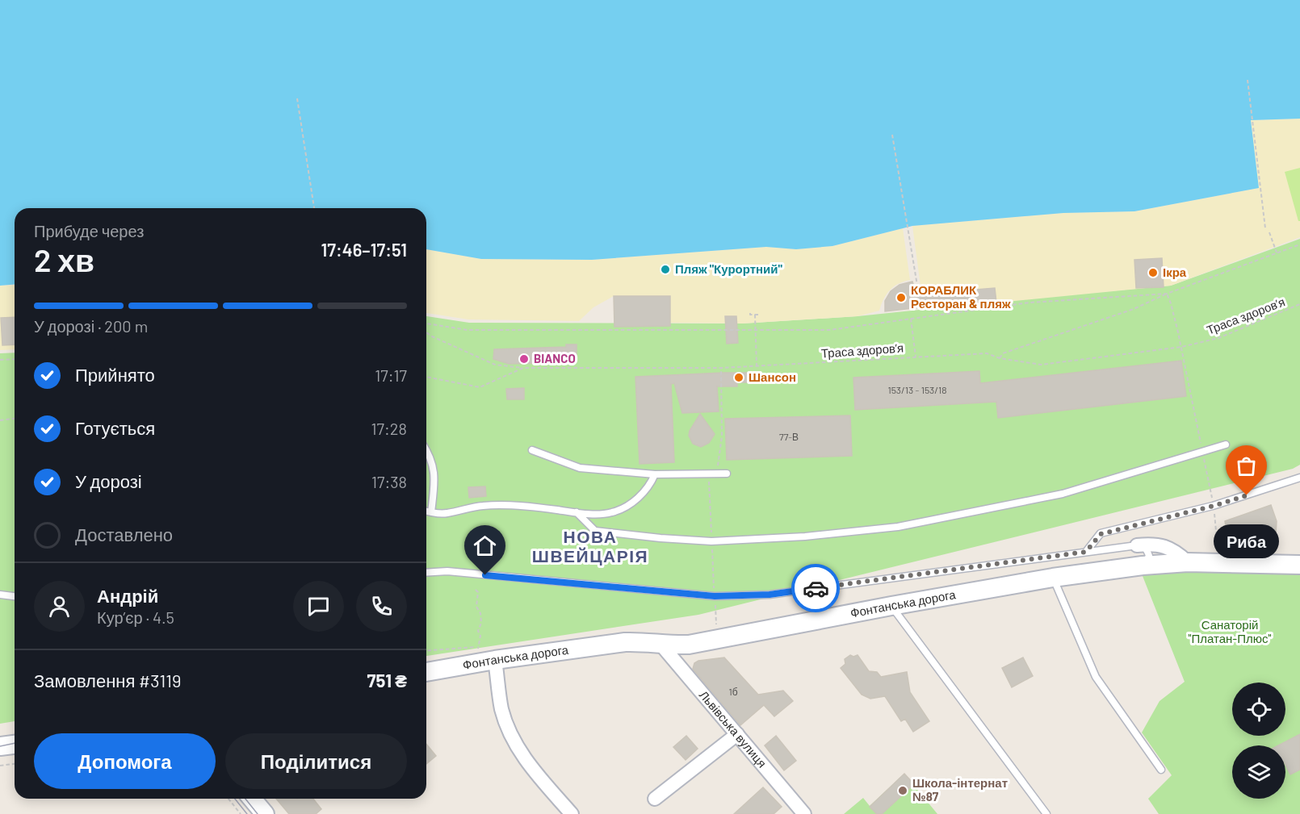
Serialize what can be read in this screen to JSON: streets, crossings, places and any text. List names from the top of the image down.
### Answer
{
  "streets": {
    "main road": ["Фонтанська дорога"],
    "street": ["Львівська вулиця"],
    "path": ["Траса здоров’я"]
  },
  "crossings": [
    ["Фонтанська дорога", "Львівська вулиця"]
  ],
  "districts": ["НОВА ШВЕЙЦАРІЯ"],
  "parks": ["Санаторій \"Платан-Плюс\""],
  "places": [
    "Пляж \"Курортний\"",
    "Ікра",
    "КОРАБЛИК Ресторан & пляж",
    "BIANCO",
    "Шансон",
    "Риба",
    "Школа-інтернат №87"
  ],
  "house_numbers": ["153/13 - 153/18", "77-В", "1б"],
  "page": {
    "heading": ["2 хв", "Прибуде через", "17:46–17:51"],
    "panel": [
      "Андрій",
      "Кур’єр · 4.5",
      "Замовлення #3119",
      "751 ₴"
    ],
    "bar": "У дорозі · 200 m",
    "list": [
      ["Прийнято", "17:17"],
      ["Готується", "17:28"],
      ["У дорозі", "17:38"],
      "Доставлено"
    ],
    "bubble": "Риба",
    "buttons": ["Допомога", "Поділитися"]
  }
}
